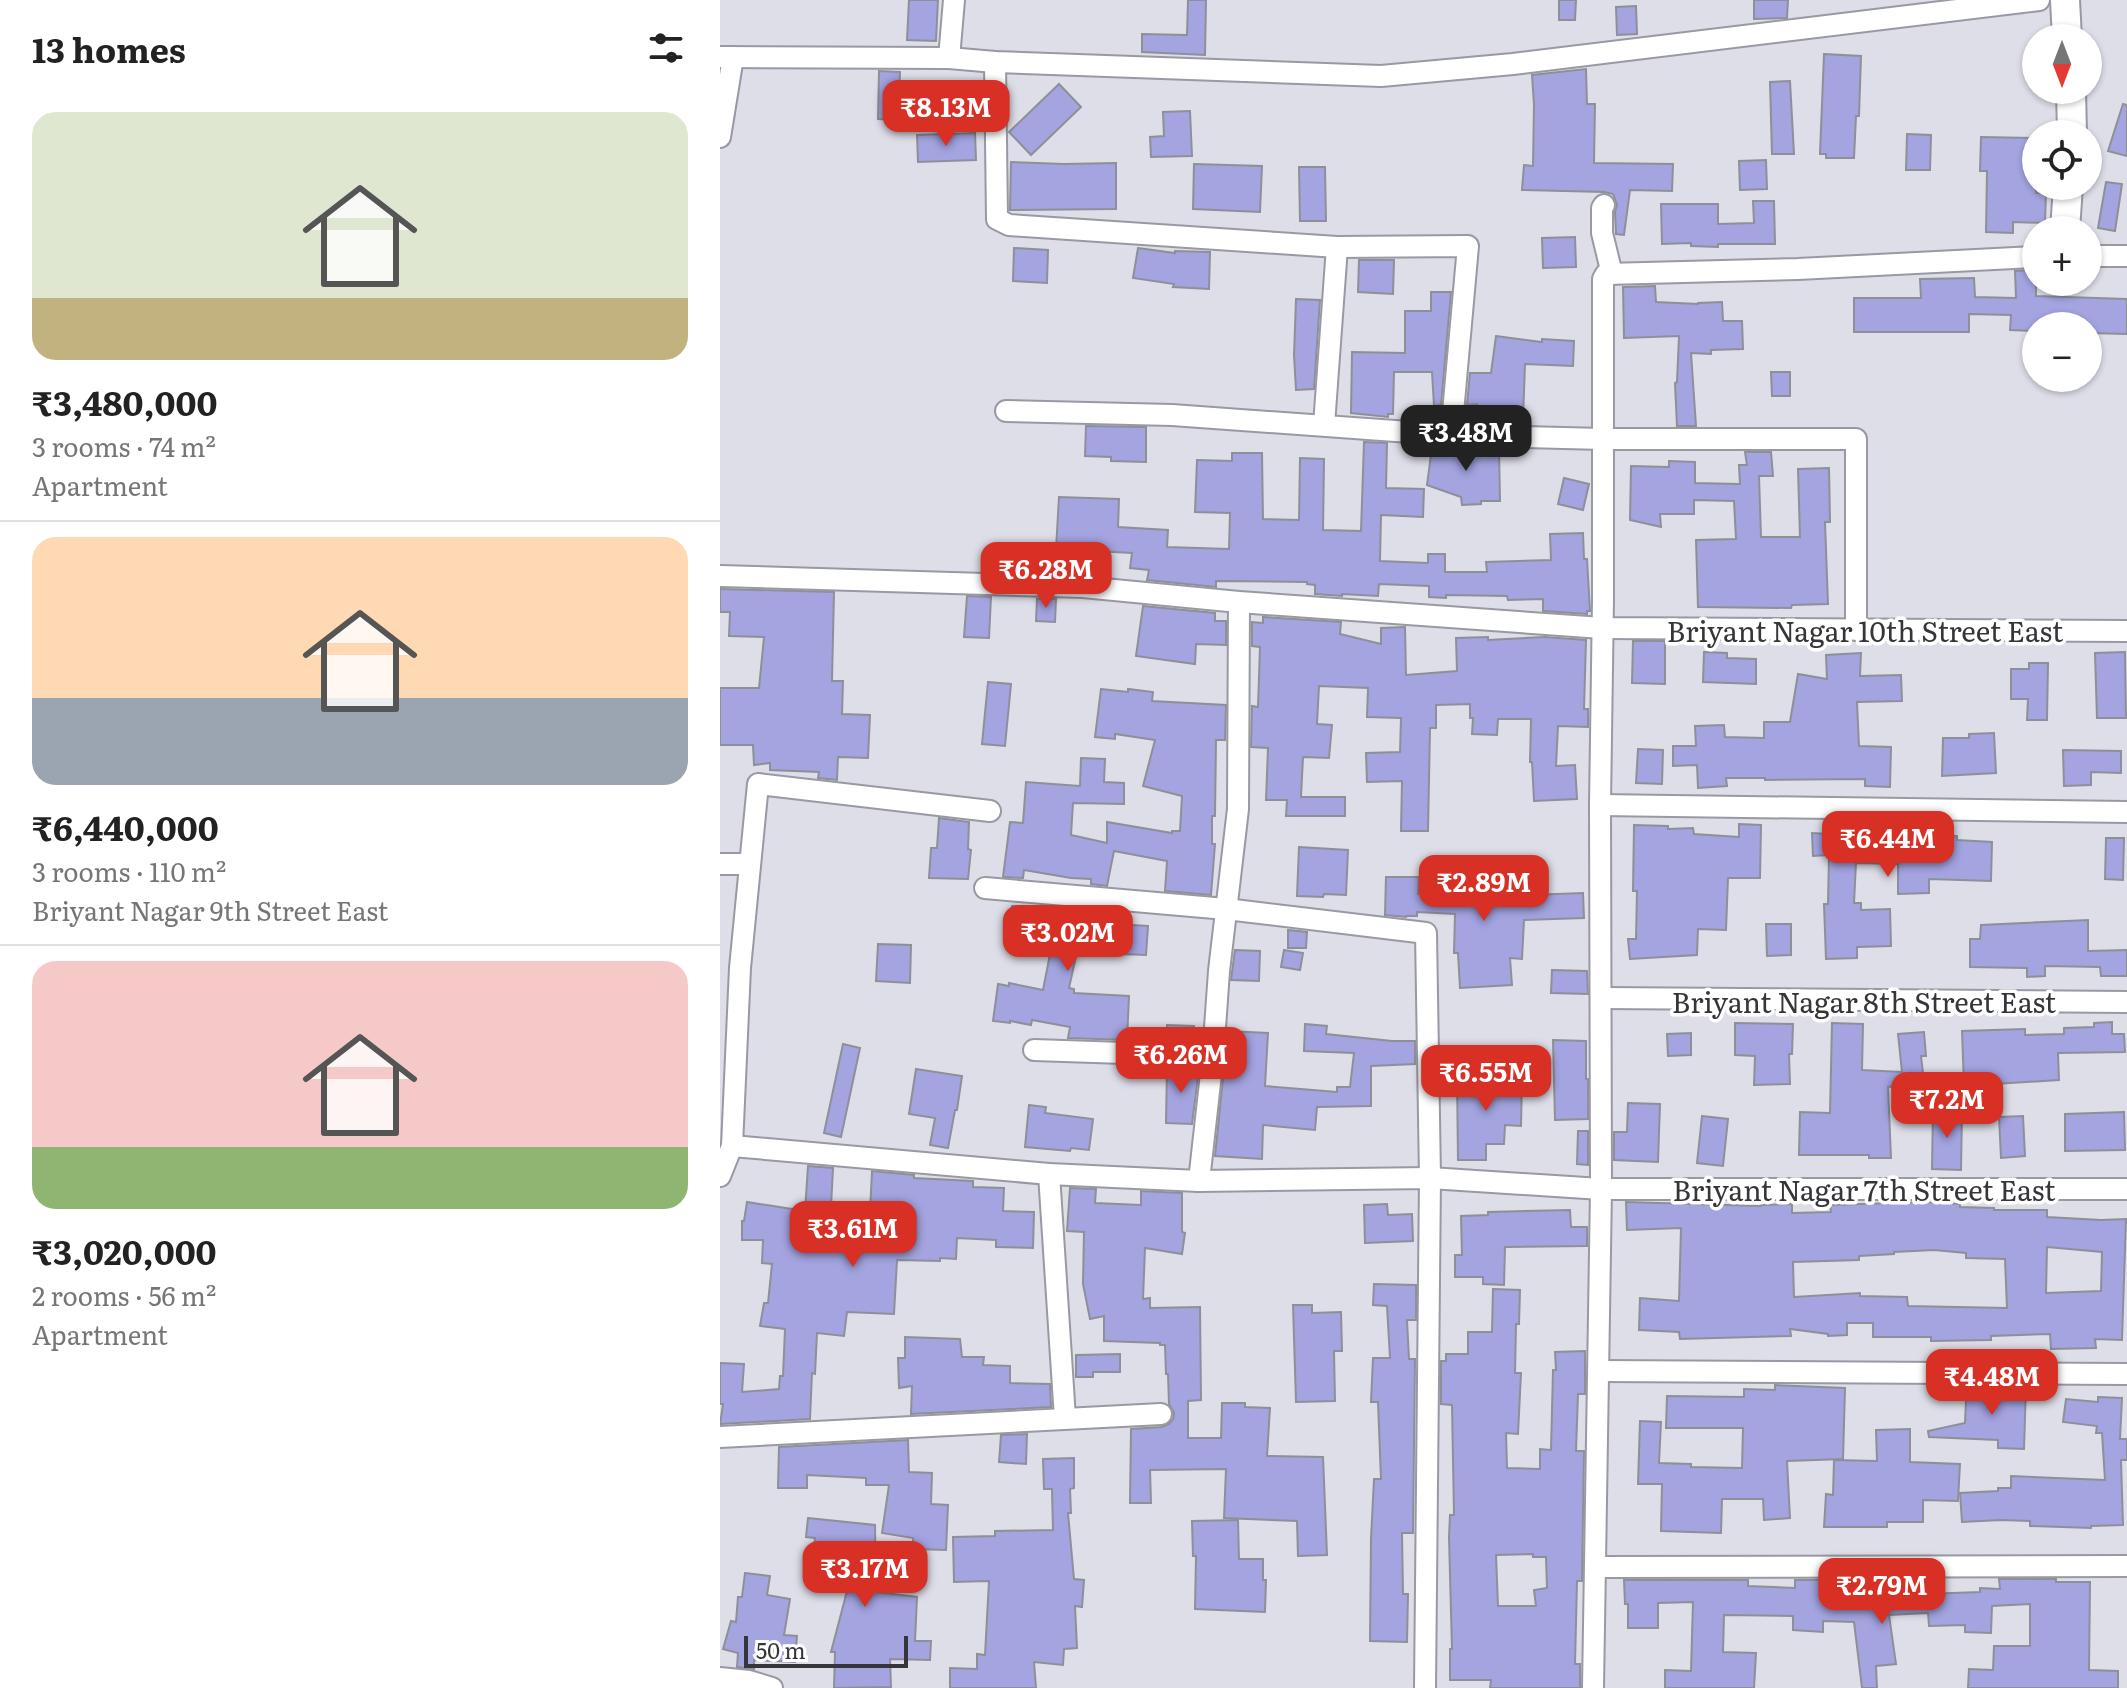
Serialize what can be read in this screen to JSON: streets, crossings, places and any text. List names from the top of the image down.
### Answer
{
  "streets": {
    "street": ["Briyant Nagar 10th Street East", "Briyant Nagar 8th Street East", "Briyant Nagar 7th Street East"]
  },
  "scale_bar": "50 m",
  "north": "bottom",
  "page": {
    "heading": "13 homes",
    "map_buttons": ["+", "−"],
    "price": [
      "₹8.13M",
      "₹3.48M",
      "₹6.28M",
      "₹6.44M",
      "₹2.89M",
      "₹3.02M",
      "₹6.26M",
      "₹6.55M",
      "₹7.2M",
      "₹3.61M",
      "₹4.48M",
      "₹3.17M",
      "₹2.79M"
    ],
    "list": [
      {
        "name": "₹3,480,000",
        "note": "3 rooms · 74 m² · Apartment"
      },
      {
        "name": "₹6,440,000",
        "note": "3 rooms · 110 m² · Briyant Nagar 9th Street East"
      },
      {
        "name": "₹3,020,000",
        "note": "2 rooms · 56 m² · Apartment"
      }
    ],
    "scale": "50 m"
  }
}
